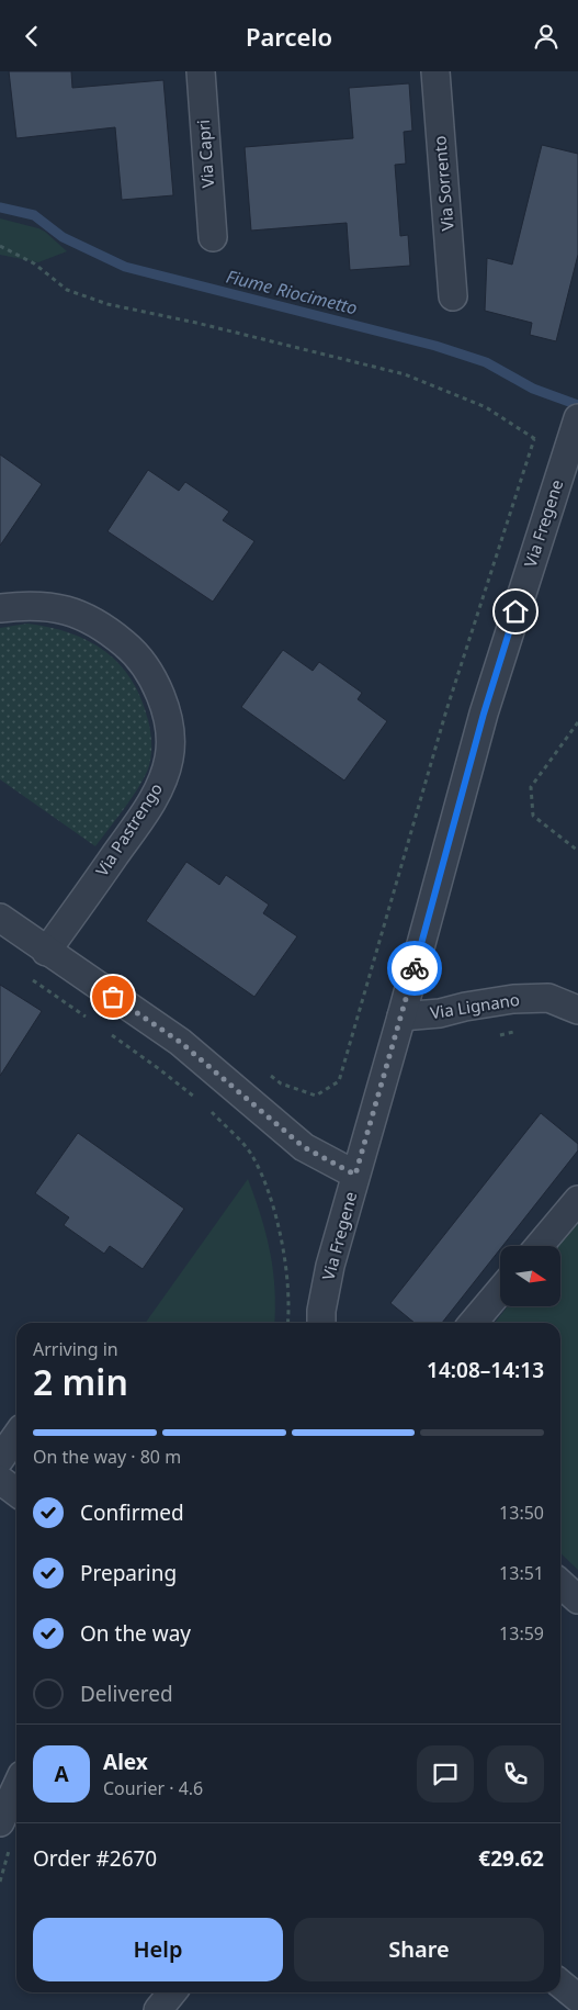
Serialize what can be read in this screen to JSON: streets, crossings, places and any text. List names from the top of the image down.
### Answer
{
  "streets": {
    "street": [
      "Via Capri",
      "Via Sorrento",
      "Via Fregene",
      "Via Pastrengo",
      "Via Lignano"
    ]
  },
  "crossings": [
    ["Via Fregene", "Via Lignano"]
  ],
  "water": ["Fiume Riocimetto"],
  "north": "right",
  "page": {
    "header": "Parcelo",
    "heading": ["2 min", "Arriving in", "14:08–14:13"],
    "panel": [
      "Alex",
      "Courier · 4.6",
      "Order #2670",
      "€29.62"
    ],
    "bar": "On the way · 80 m",
    "list": [
      ["Confirmed", "13:50"],
      ["Preparing", "13:51"],
      ["On the way", "13:59"],
      "Delivered"
    ],
    "round": "A",
    "buttons": ["Help", "Share"]
  }
}
